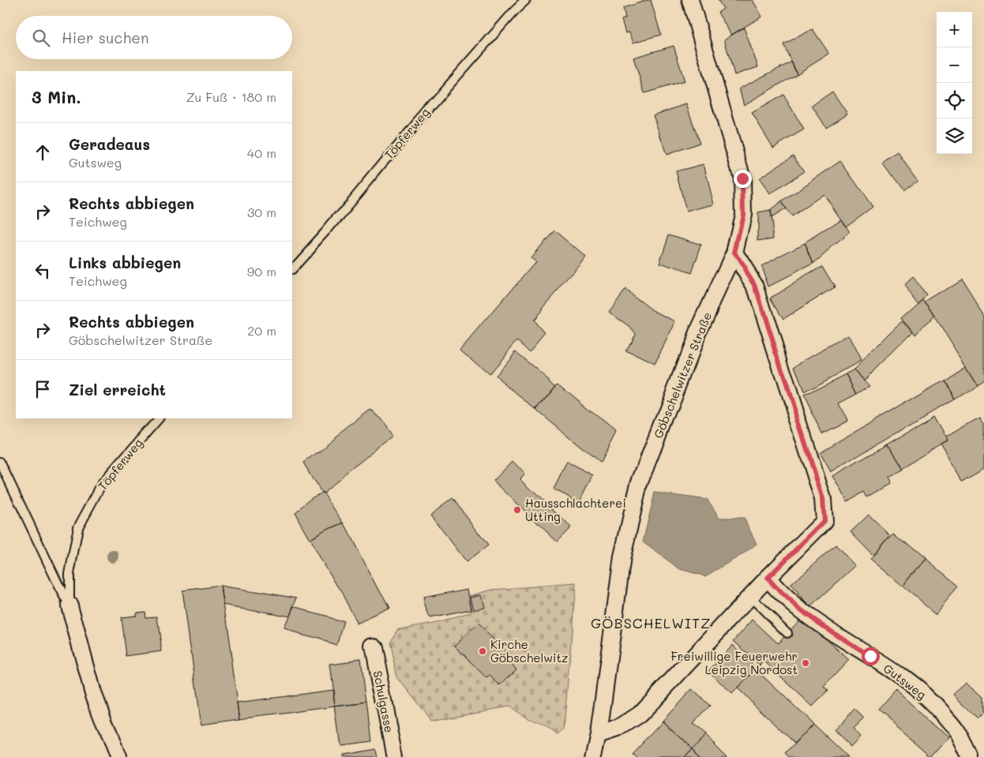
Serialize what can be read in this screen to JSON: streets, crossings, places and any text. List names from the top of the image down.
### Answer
{
  "streets": {
    "street": [
      "Töpferweg",
      "Göbschelwitzer Straße",
      "Gutsweg",
      "Schulgasse"
    ]
  },
  "districts": ["GÖBSCHELWITZ"],
  "places": ["Hausschlachterei Utting", "Kirche Göbschelwitz", "Freiwillige Feuerwehr Leipzig Nordost"],
  "page": {
    "map_buttons": ["+", "−"],
    "search": "Hier suchen",
    "heading": ["3 Min.", "Zu Fuß · 180 m"],
    "list": [
      ["Geradeaus", "Gutsweg", "40 m"],
      ["Rechts abbiegen", "Teichweg", "30 m"],
      ["Links abbiegen", "Teichweg", "90 m"],
      ["Rechts abbiegen", "Göbschelwitzer Straße", "20 m"],
      "Ziel erreicht"
    ]
  }
}
